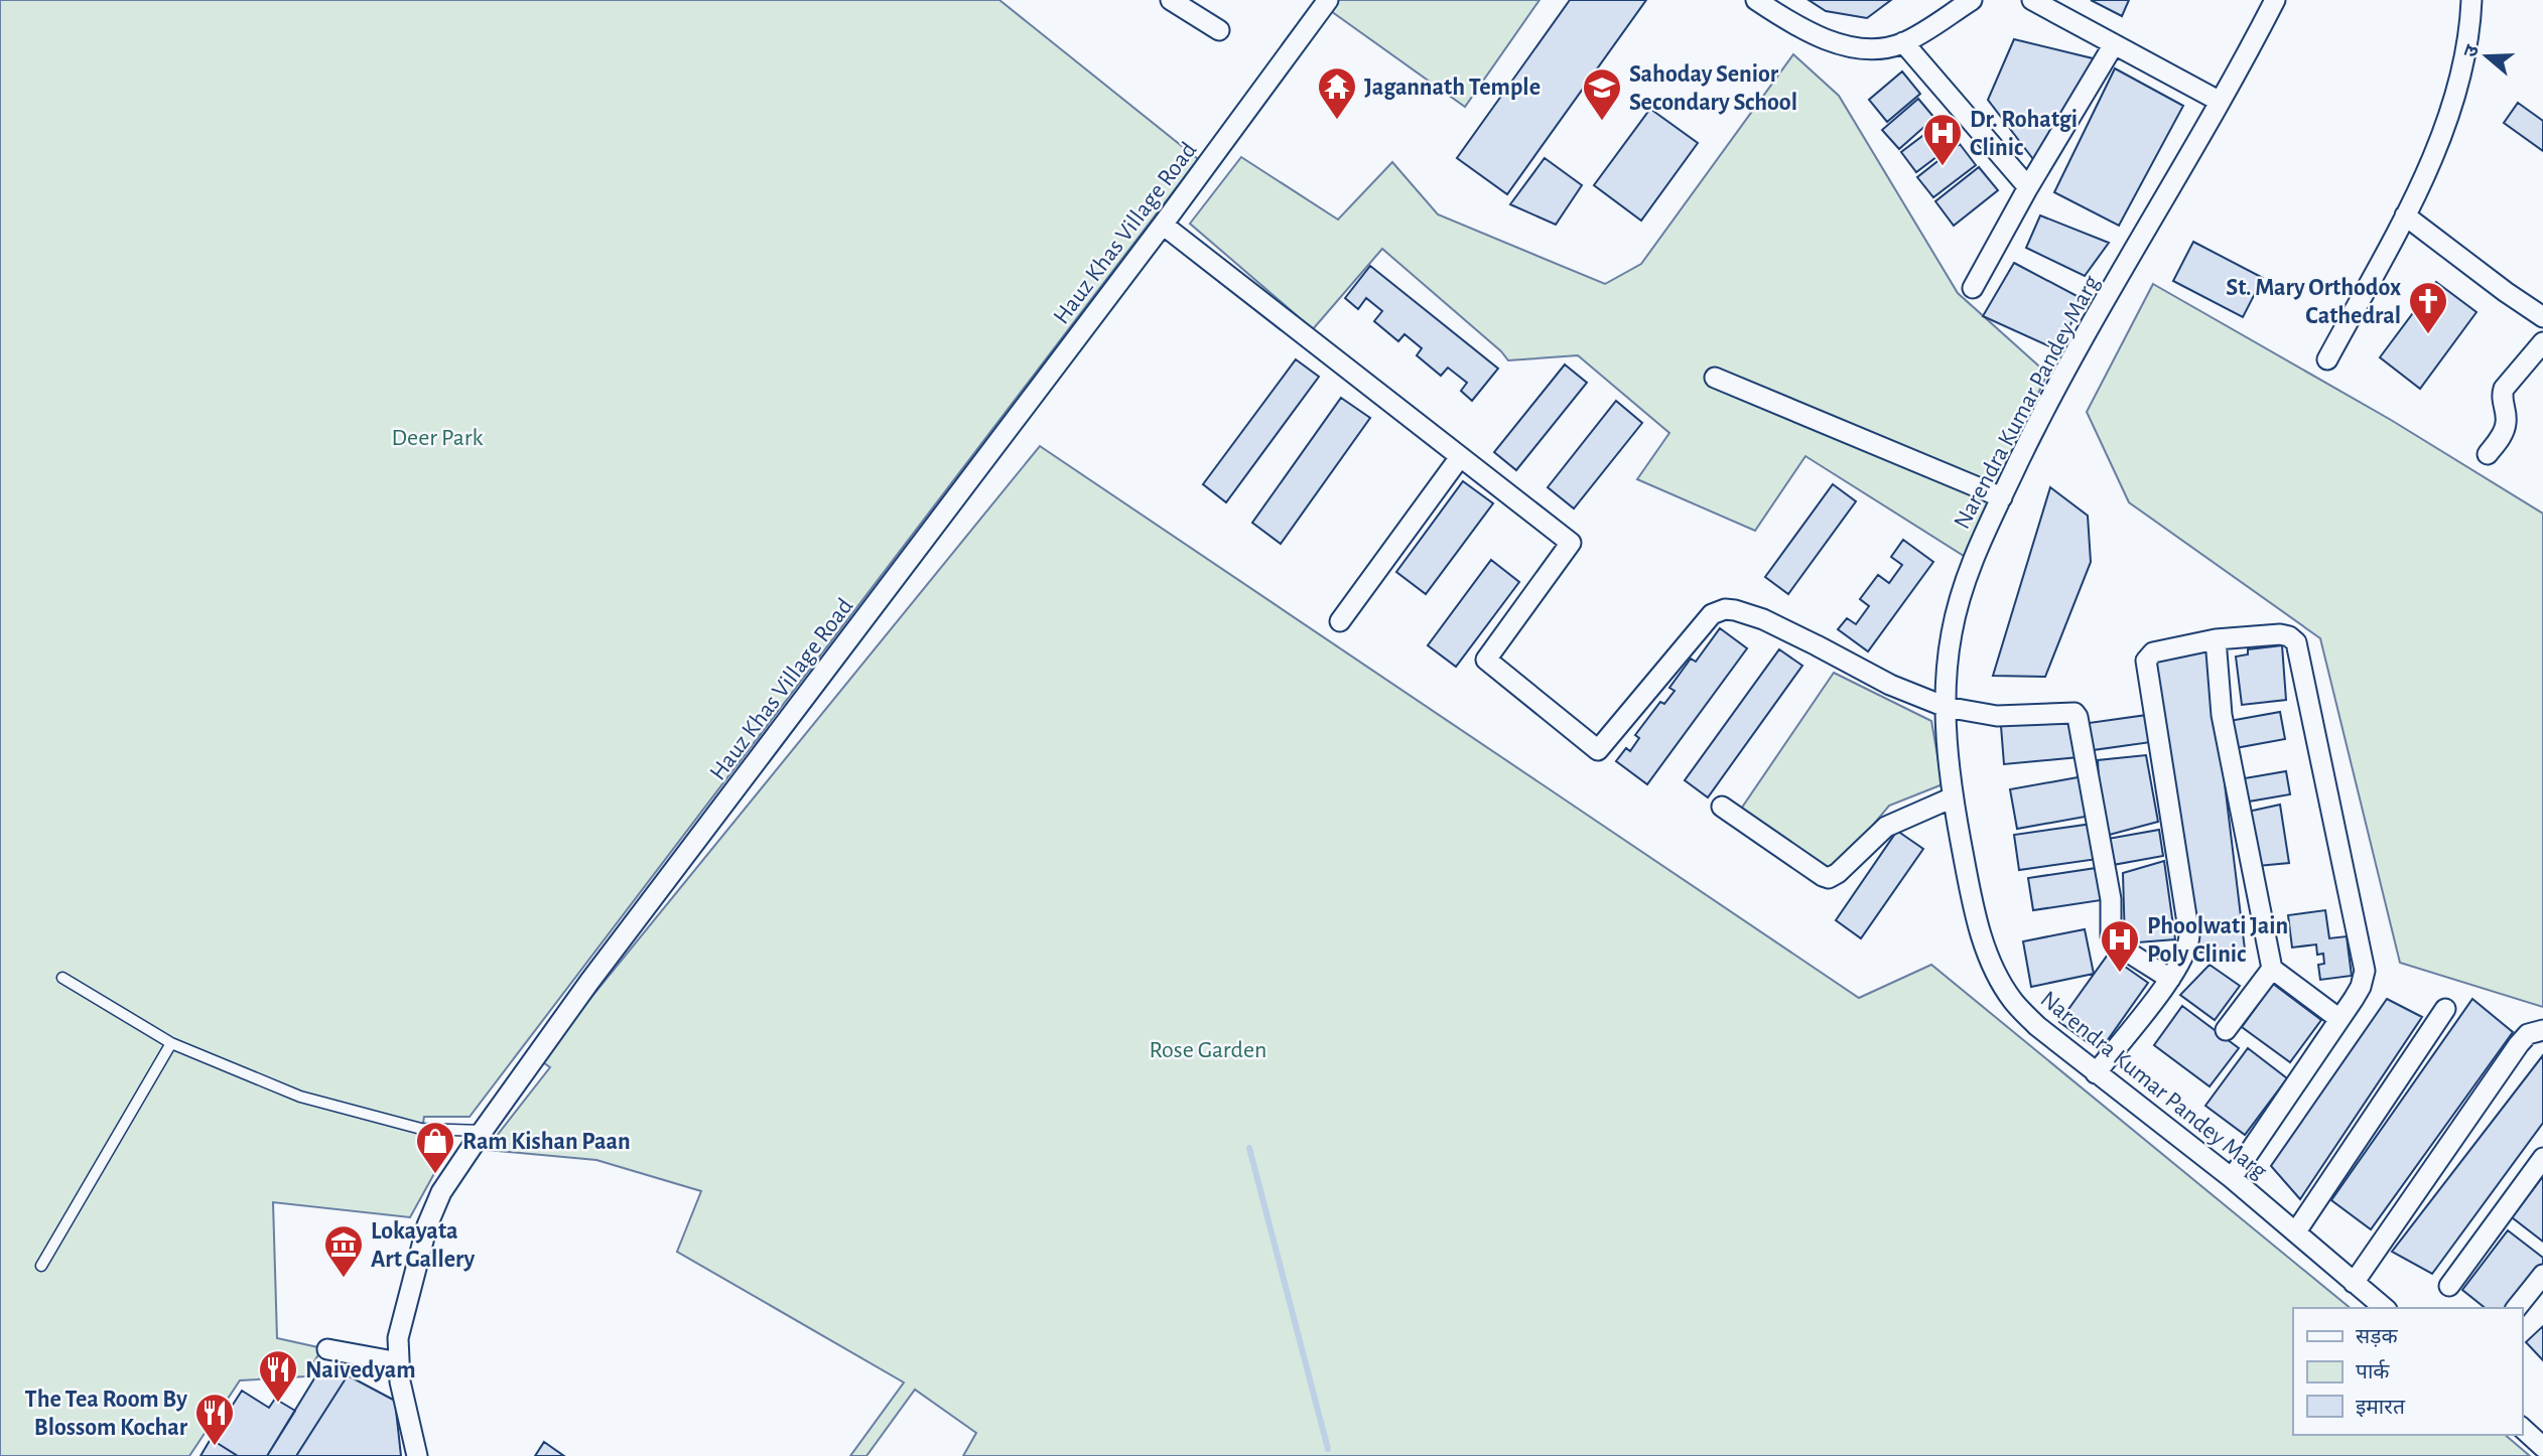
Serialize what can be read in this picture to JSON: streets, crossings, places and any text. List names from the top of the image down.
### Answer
{
  "streets": {
    "street": ["Hauz Khas Village Road", "Narendra Kumar Pandey Marg"]
  },
  "parks": ["Deer Park", "Rose Garden"],
  "places": {
    "temple": ["Jagannath Temple"],
    "school or university": ["Sahoday Senior Secondary School"],
    "hospital": ["Dr. Rohatgi Clinic", "Phoolwati Jain Poly Clinic"],
    "church": ["St. Mary Orthodox Cathedral"],
    "shop": ["Ram Kishan Paan"],
    "museum": ["Lokayata Art Gallery"],
    "restaurant": ["Naivedyam", "The Tea Room By Blossom Kochar"]
  },
  "legend": ["सड़क", "पार्क", "इमारत"],
  "north": "left"
}
